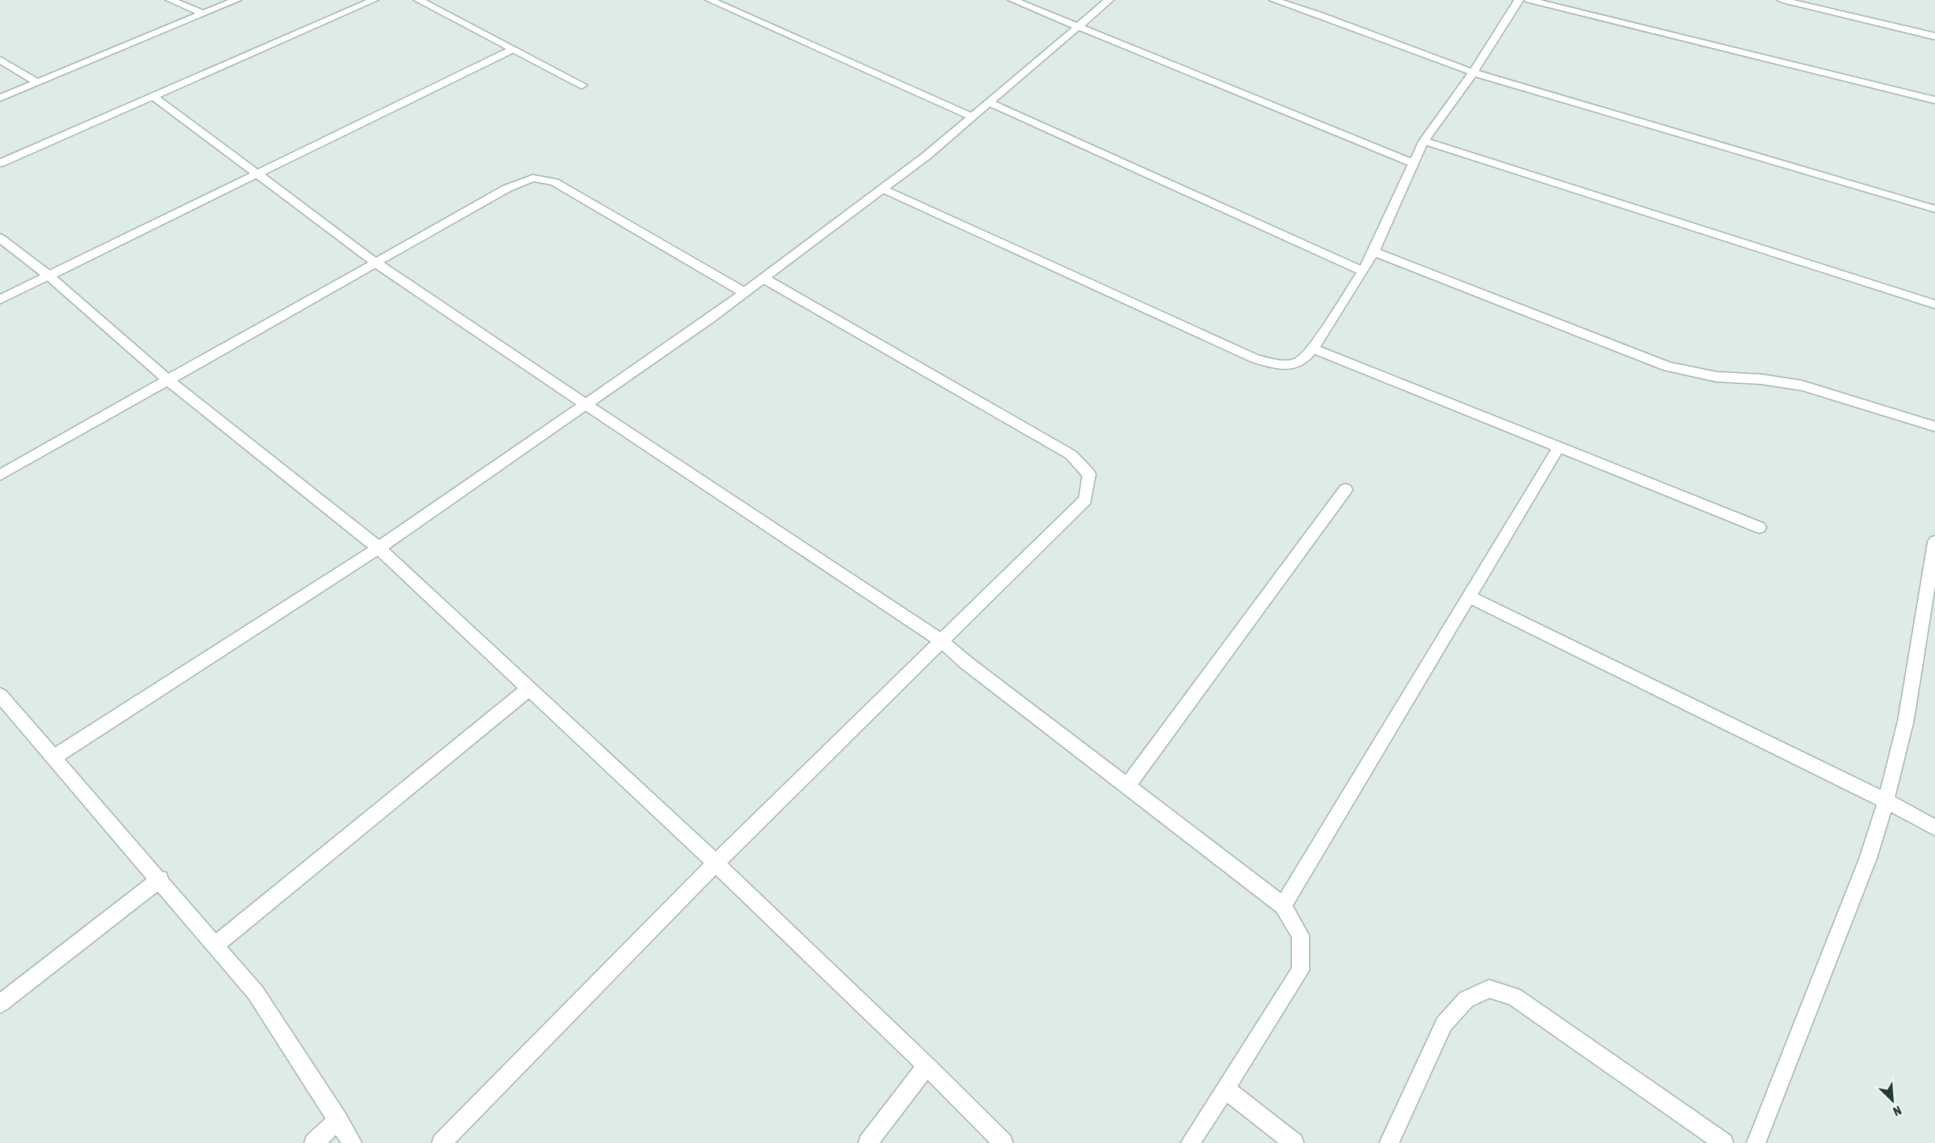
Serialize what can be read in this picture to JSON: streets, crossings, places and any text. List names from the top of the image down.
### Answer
{
  "north": "bottom right"
}
